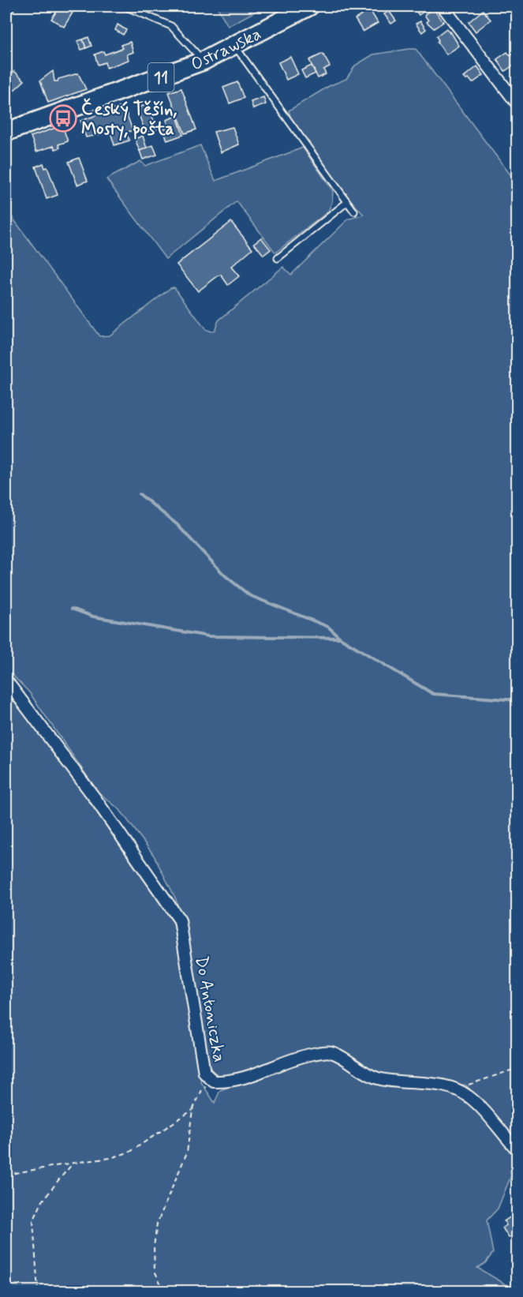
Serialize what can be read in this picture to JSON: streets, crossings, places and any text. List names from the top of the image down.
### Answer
{
  "streets": {
    "main road": ["Ostrawska", "11"],
    "street": ["Do Antoniczka"]
  },
  "places": {
    "bus stop": ["Český Těšín, Mosty, pošta"]
  }
}
